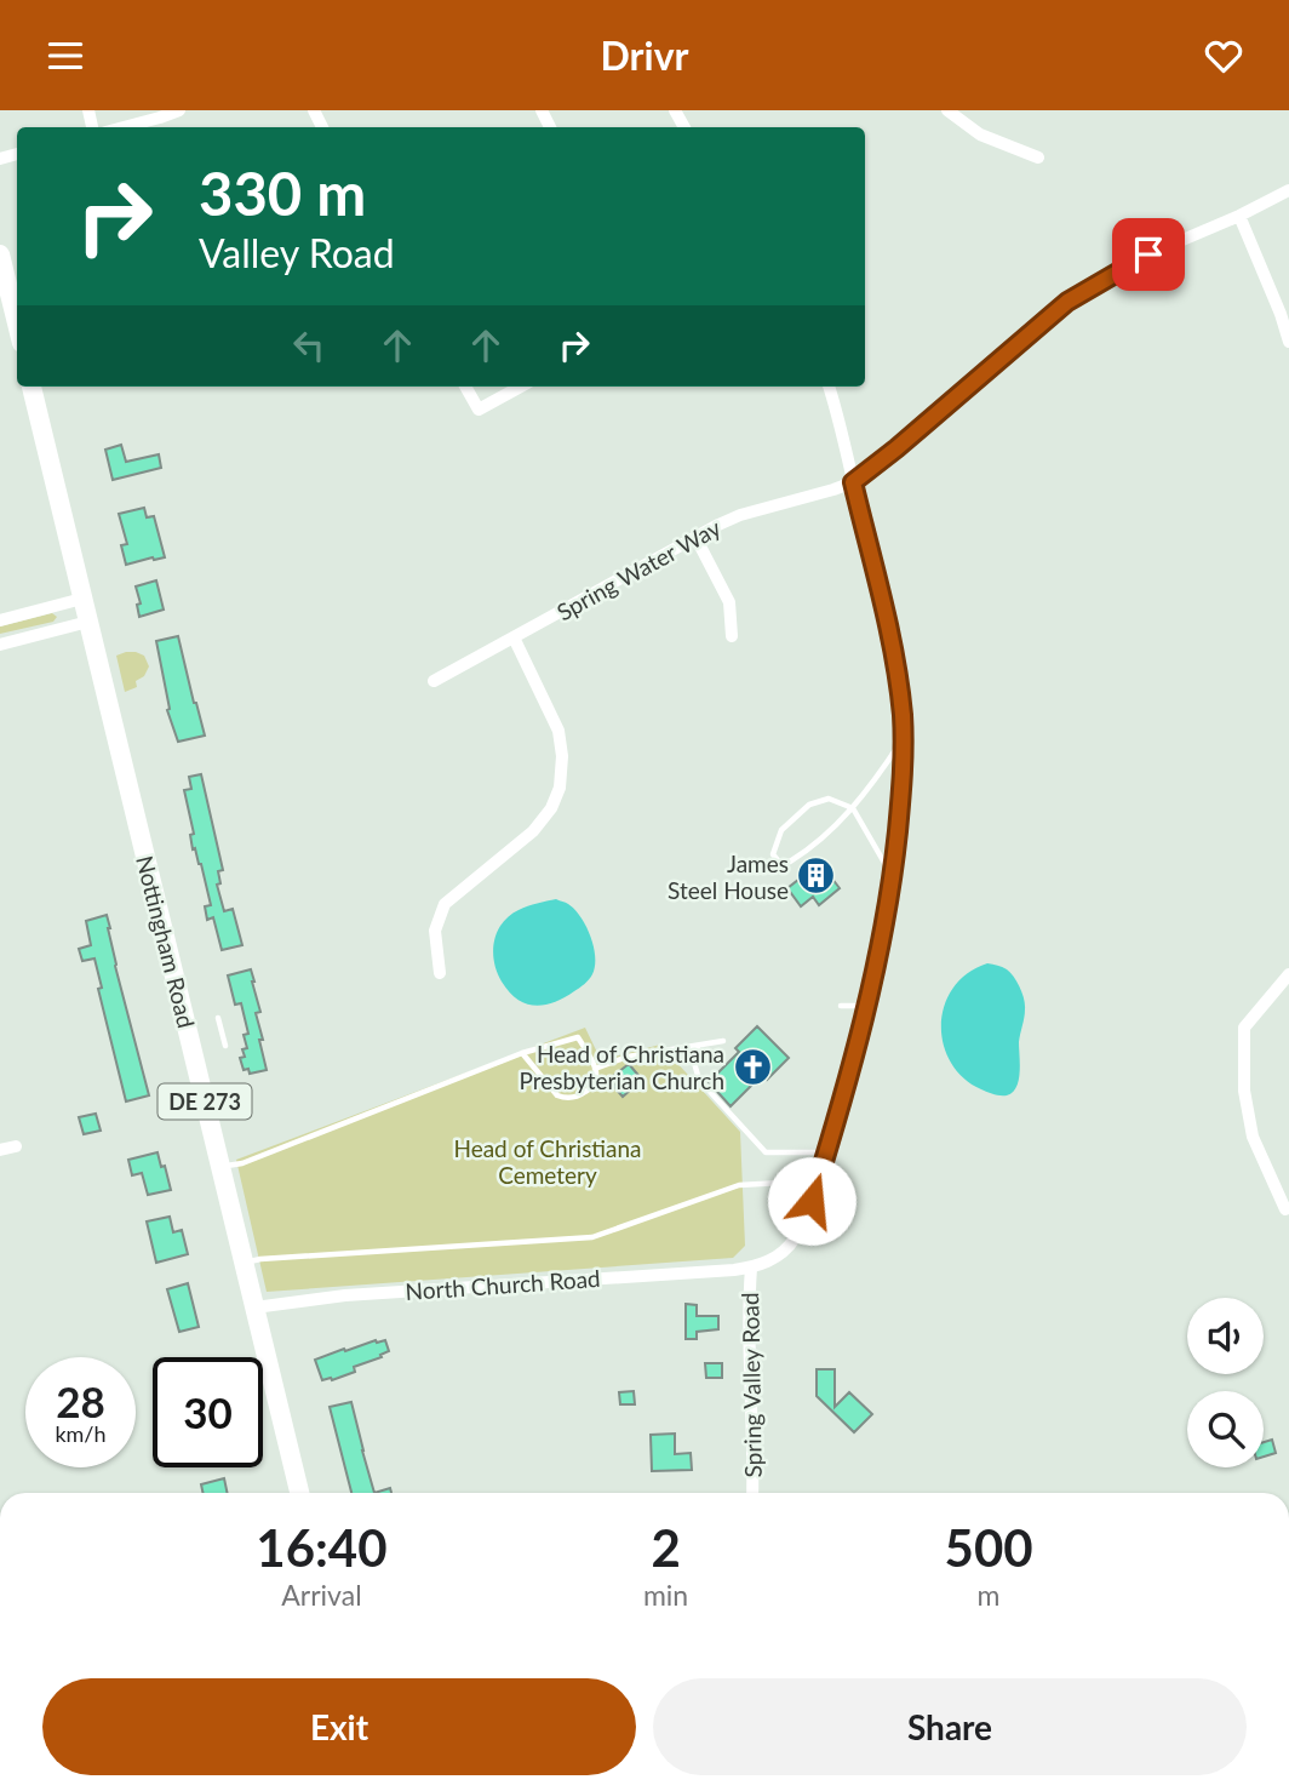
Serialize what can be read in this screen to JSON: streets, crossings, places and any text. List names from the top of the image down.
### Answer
{
  "streets": {
    "main road": ["Nottingham Road", "DE 273"],
    "street": ["Spring Water Way", "North Church Road", "Spring Valley Road"]
  },
  "crossings": [
    ["Nottingham Road", "North Church Road"],
    ["North Church Road", "Spring Valley Road"]
  ],
  "parks": ["Head of Christiana Cemetery"],
  "places": {
    "building": ["James Steel House"],
    "church": ["Head of Christiana Presbyterian Church"]
  },
  "page": {
    "header": "Drivr",
    "turn": ["330 m", "Valley Road"],
    "speed": "28 km/h",
    "limit": "30",
    "eta": [
      "16:40",
      "Arrival",
      "2",
      "min",
      "500",
      "m"
    ],
    "buttons": ["Exit", "Share"]
  }
}
